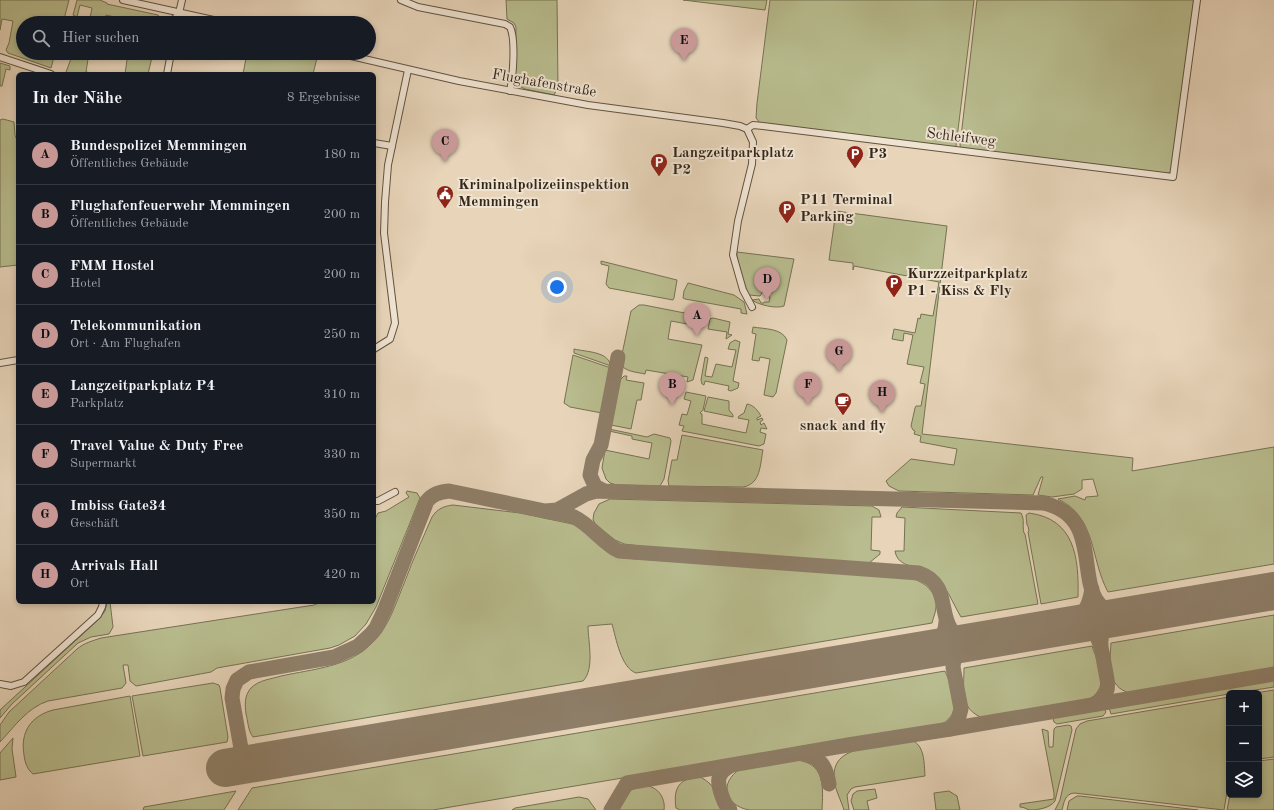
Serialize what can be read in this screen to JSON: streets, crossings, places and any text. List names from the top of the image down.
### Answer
{
  "streets": {
    "street": ["Flughafenstraße", "Schleifweg"]
  },
  "crossings": [
    ["Flughafenstraße", "Schleifweg"]
  ],
  "places": {
    "parking": [
      "P3",
      "Langzeitparkplatz P2",
      "P11 Terminal Parking",
      "Kurzzeitparkplatz P1 - Kiss & Fly"
    ],
    "public building": ["Kriminalpolizeiinspektion Memmingen"],
    "cafe": ["snack and fly"]
  },
  "page": {
    "search": "Hier suchen",
    "pins": [
      "E",
      "C",
      "D",
      "A",
      "G",
      "B",
      "F",
      "H"
    ],
    "heading": ["In der Nähe", "8 Ergebnisse"],
    "list": [
      {
        "mark": "A",
        "name": "Bundespolizei Memmingen",
        "note": "Öffentliches Gebäude",
        "value": "180 m"
      },
      {
        "mark": "B",
        "name": "Flughafenfeuerwehr Memmingen",
        "note": "Öffentliches Gebäude",
        "value": "200 m"
      },
      {
        "mark": "C",
        "name": "FMM Hostel",
        "note": "Hotel",
        "value": "200 m"
      },
      {
        "mark": "D",
        "name": "Telekommunikation",
        "note": "Ort · Am Flughafen",
        "value": "250 m"
      },
      {
        "mark": "E",
        "name": "Langzeitparkplatz P4",
        "note": "Parkplatz",
        "value": "310 m"
      },
      {
        "mark": "F",
        "name": "Travel Value & Duty Free",
        "note": "Supermarkt",
        "value": "330 m"
      },
      {
        "mark": "G",
        "name": "Imbiss Gate34",
        "note": "Geschäft",
        "value": "350 m"
      },
      {
        "mark": "H",
        "name": "Arrivals Hall",
        "note": "Ort",
        "value": "420 m"
      }
    ],
    "map_buttons": ["+", "−"]
  }
}
